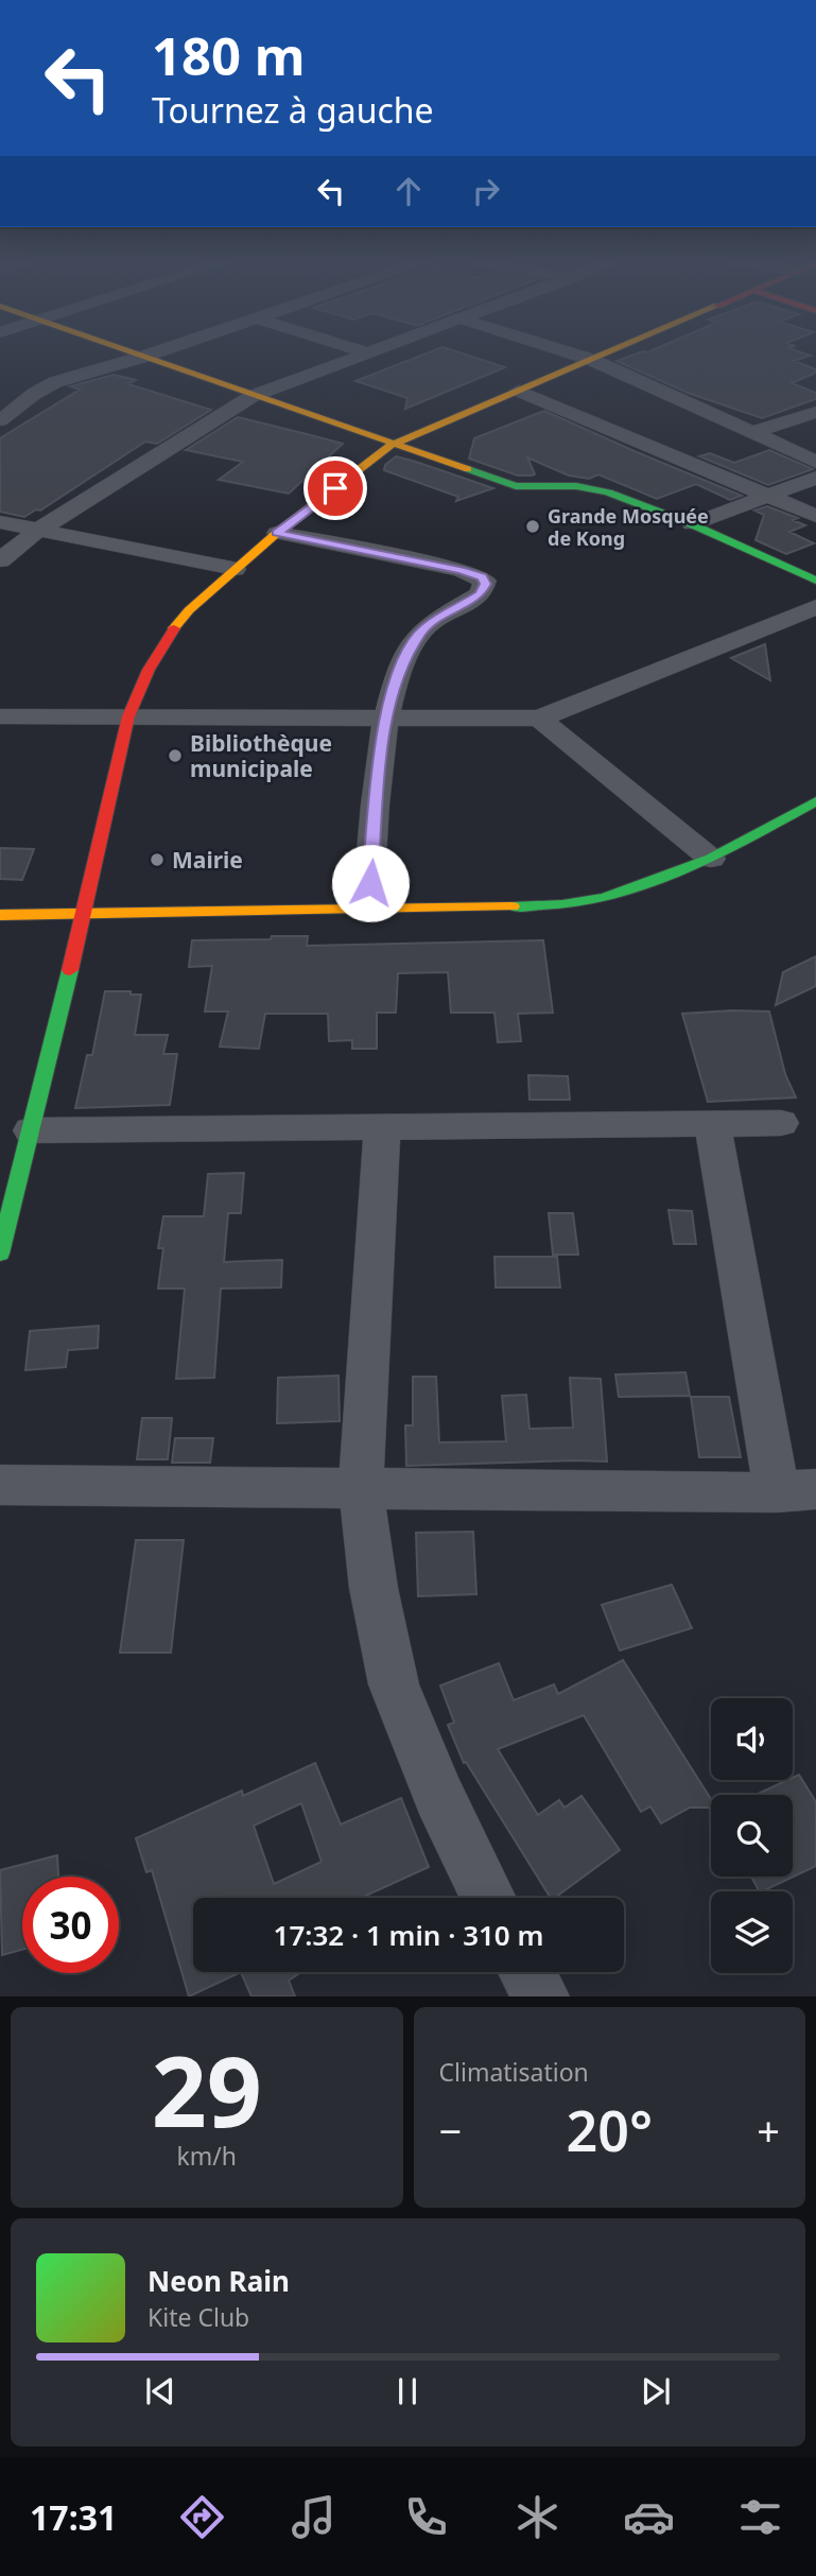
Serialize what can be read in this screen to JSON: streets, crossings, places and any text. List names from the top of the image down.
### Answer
{
  "places": ["Grande Mosquée de Kong", "Bibliothèque municipale", "Mairie"],
  "page": {
    "turn": ["180 m", "Tournez à gauche"],
    "limit": "30",
    "trip": "17:32 · 1 min · 310 m",
    "tile": [
      ["29", "km/h"],
      "Climatisation"
    ],
    "heat": ["−", "20°", "+"],
    "song": ["Neon Rain", "Kite Club"],
    "tabs": "17:31"
  }
}
